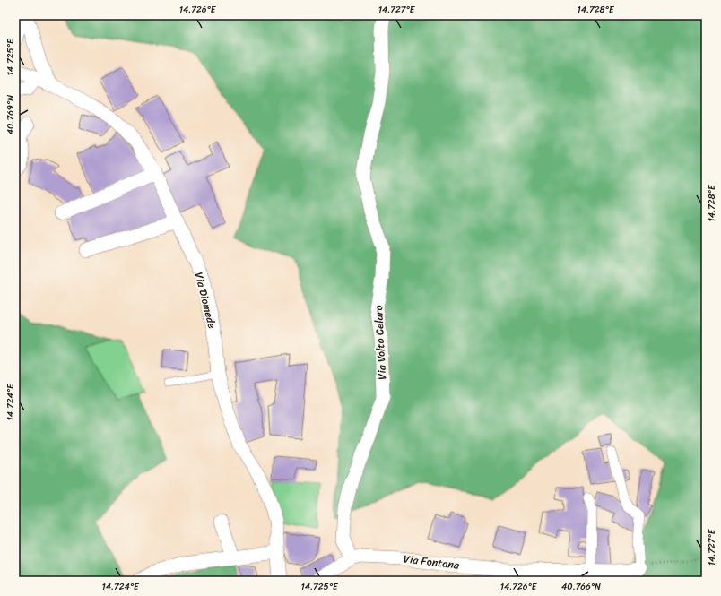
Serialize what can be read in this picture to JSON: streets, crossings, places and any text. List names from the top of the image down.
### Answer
{
  "streets": {
    "street": ["Via Diomede", "Via Volto Celaro", "Via Fontana"]
  },
  "crossings": [
    ["Via Volto Celaro", "Via Fontana"]
  ],
  "coordinates": [
    "14.726°E",
    "14.727°E",
    "14.728°E",
    "14.725°E",
    "40.769°N",
    "14.724°E",
    "40.766°N"
  ]
}
